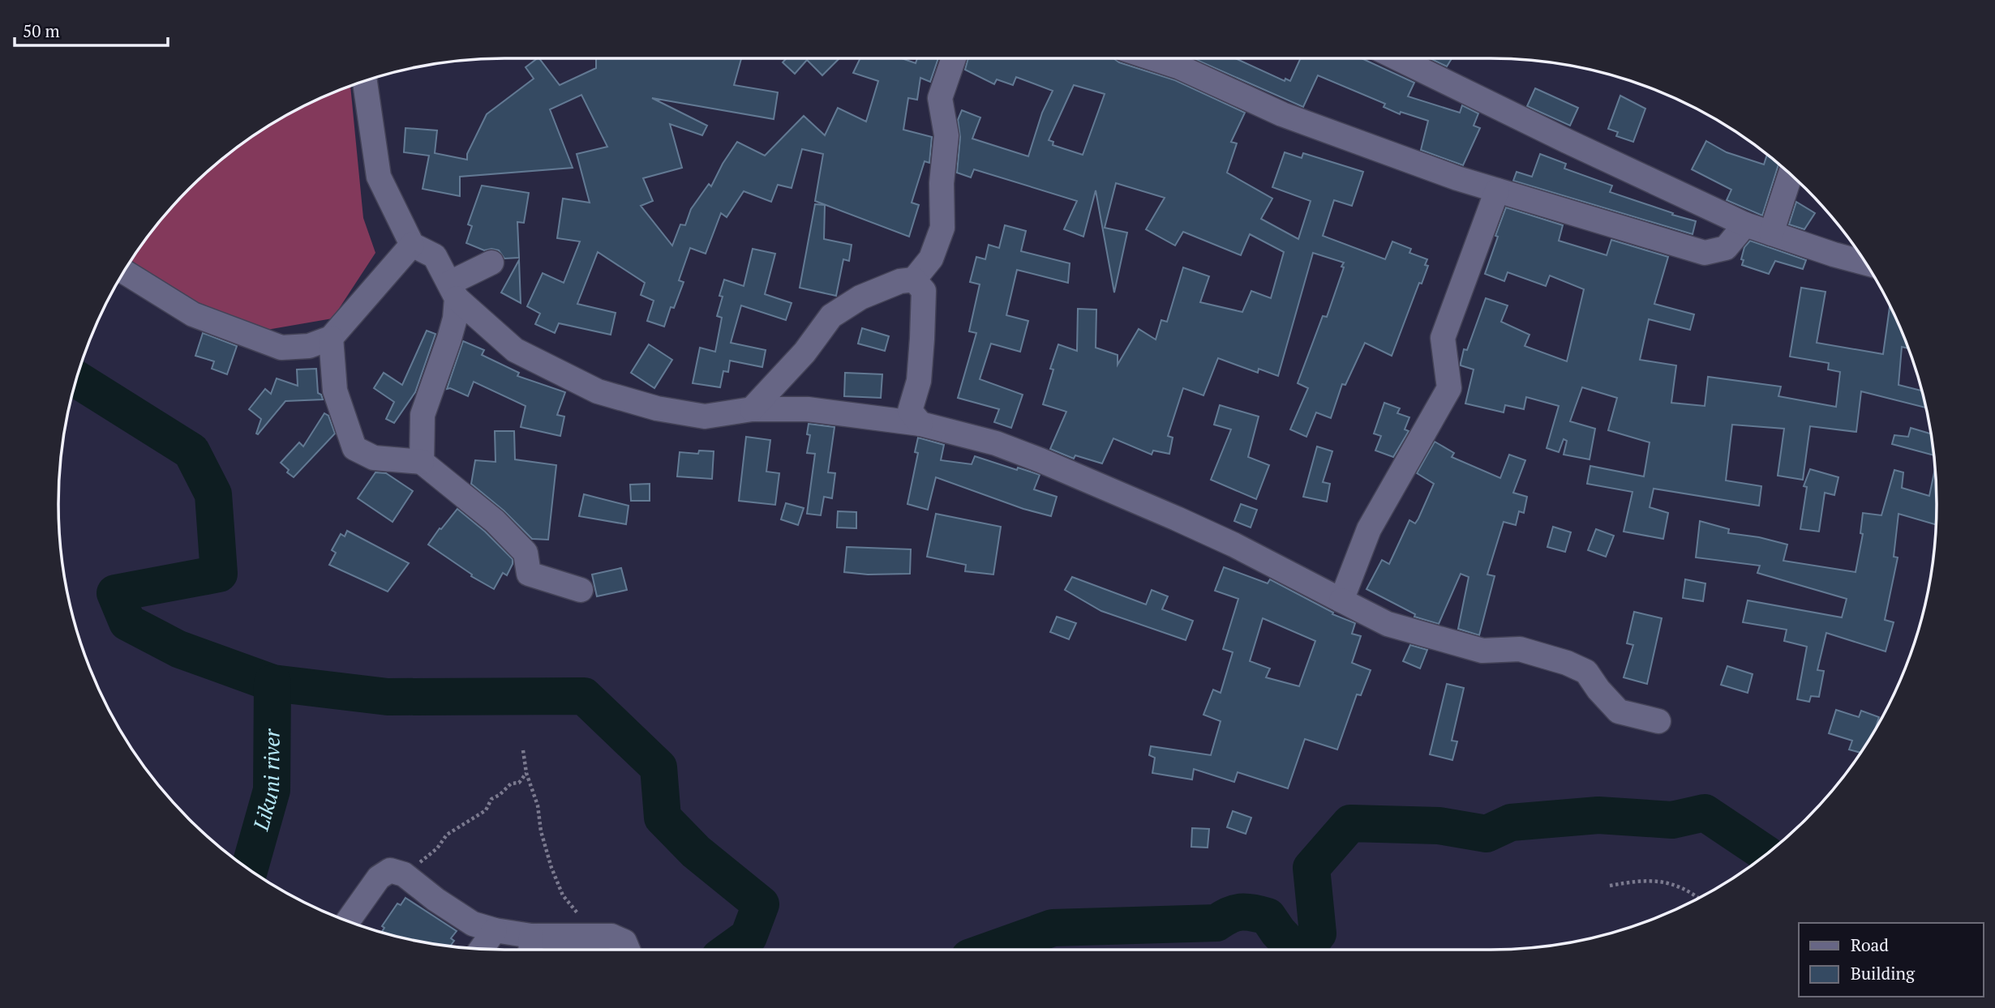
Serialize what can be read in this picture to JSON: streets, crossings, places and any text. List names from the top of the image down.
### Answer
{
  "water": ["Likuni river"],
  "legend": ["Road", "Building"],
  "scale_bar": "50 m"
}
